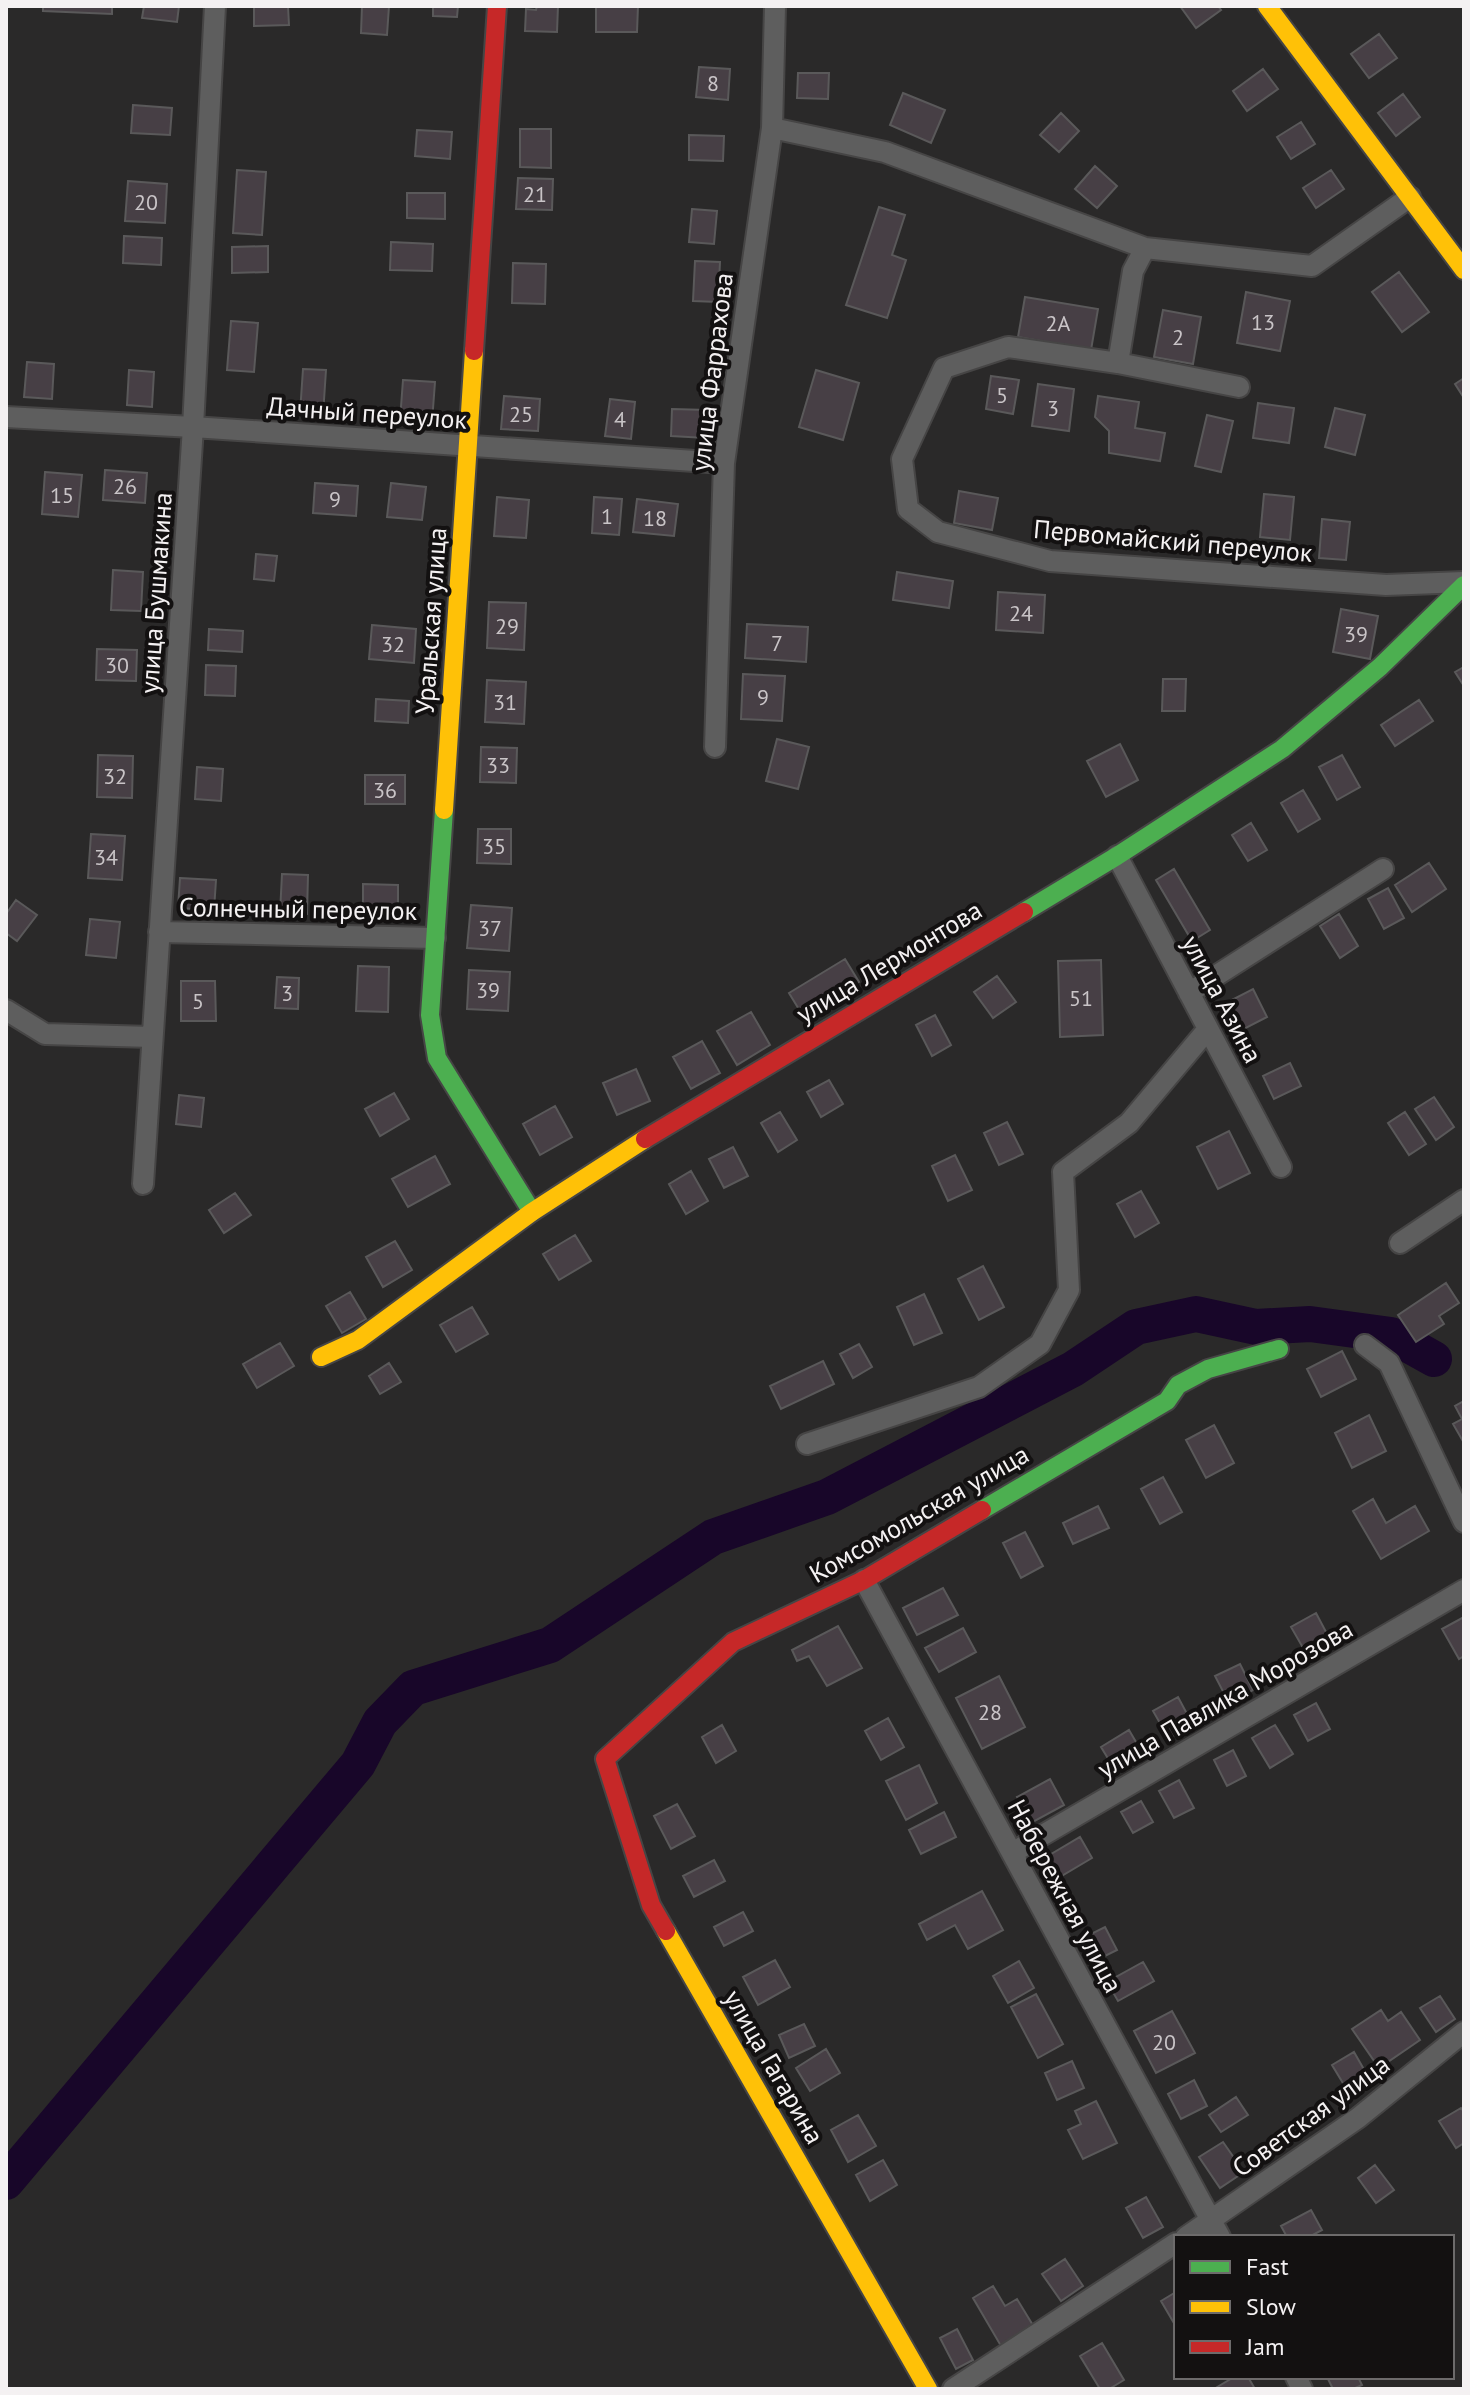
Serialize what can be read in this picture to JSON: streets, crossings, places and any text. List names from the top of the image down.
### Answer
{
  "streets": {
    "street": [
      "улица Фаррахова",
      "Дачный переулок",
      "Первомайский переулок",
      "улица Бушмакина",
      "Уральская улица",
      "Солнечный переулок",
      "улица Лермонтова",
      "улица Азина",
      "Комсомольская улица",
      "улица Павлика Морозова",
      "Набережная улица",
      "улица Гагарина",
      "Советская улица"
    ]
  },
  "crossings": [
    ["улица Фаррахова", "Дачный переулок"],
    ["Дачный переулок", "улица Бушмакина"],
    ["Дачный переулок", "Уральская улица"],
    ["Первомайский переулок", "улица Лермонтова"],
    ["улица Бушмакина", "Солнечный переулок"],
    ["Уральская улица", "Солнечный переулок"],
    ["Уральская улица", "улица Лермонтова"],
    ["улица Лермонтова", "улица Азина"],
    ["Комсомольская улица", "Набережная улица"],
    ["Комсомольская улица", "улица Гагарина"],
    ["улица Павлика Морозова", "Набережная улица"],
    ["Набережная улица", "Советская улица"]
  ],
  "house_numbers": [
    "8",
    "21",
    "20",
    "13",
    "2А",
    "2",
    "5",
    "3",
    "25",
    "4",
    "26",
    "15",
    "9",
    "1",
    "18",
    "24",
    "29",
    "39",
    "7",
    "32",
    "30",
    "9",
    "31",
    "33",
    "32",
    "36",
    "35",
    "34",
    "37",
    "39",
    "3",
    "51",
    "5",
    "28",
    "20"
  ],
  "legend": ["Fast", "Slow", "Jam"]
}
